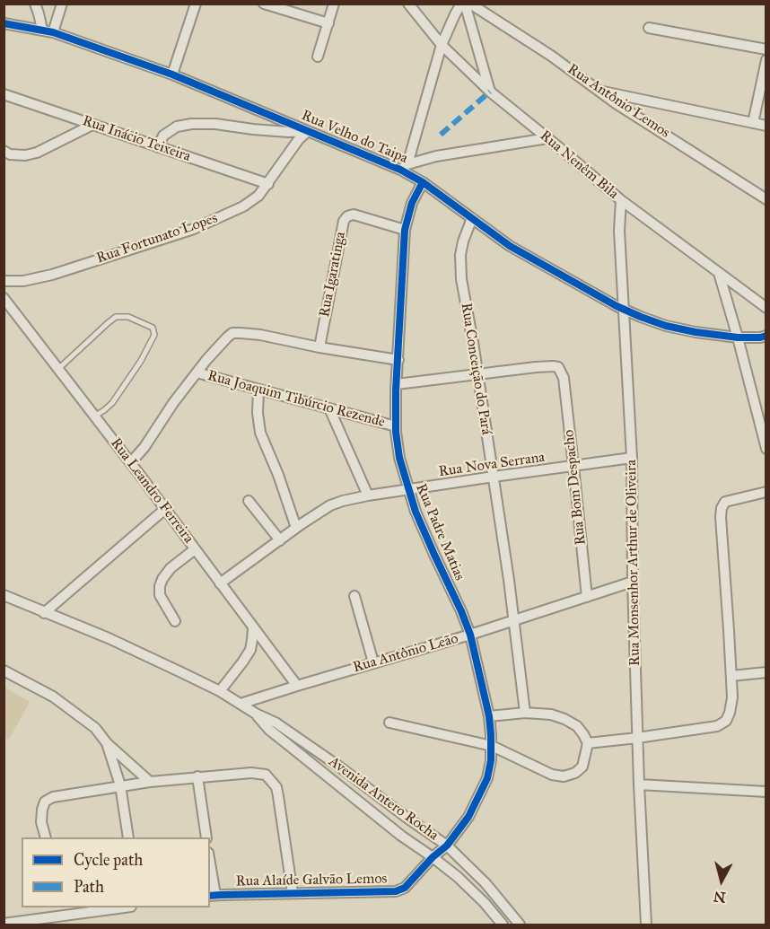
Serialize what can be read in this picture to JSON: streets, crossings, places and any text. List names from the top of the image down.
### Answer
{
  "streets": {
    "street": [
      "Rua Antônio Lemos",
      "Rua Velho do Taipa",
      "Rua Inácio Teixeira",
      "Rua Nenêm Bila",
      "Rua Fortunato Lopes",
      "Rua Igaratinga",
      "Rua Conceição do Pará",
      "Rua Joaquim Tibúrcio Rezende",
      "Rua Nova Serrana",
      "Rua Bom Despacho",
      "Rua Leandro Ferreira",
      "Rua Padre Matias",
      "Rua Monsenhor Arthur de Oliveira",
      "Rua Antônio Leão",
      "Avenida Antero Rocha",
      "Rua Alaíde Galvão Lemos"
    ]
  },
  "crossings": [
    ["Rua Velho do Taipa", "Rua Fortunato Lopes"],
    ["Rua Velho do Taipa", "Rua Conceição do Pará"],
    ["Rua Velho do Taipa", "Rua Padre Matias"],
    ["Rua Velho do Taipa", "Rua Monsenhor Arthur de Oliveira"],
    ["Rua Inácio Teixeira", "Rua Fortunato Lopes"],
    ["Rua Nenêm Bila", "Rua Monsenhor Arthur de Oliveira"],
    ["Rua Igaratinga", "Rua Padre Matias"],
    ["Rua Conceição do Pará", "Rua Nova Serrana"],
    ["Rua Conceição do Pará", "Rua Bom Despacho"],
    ["Rua Conceição do Pará", "Rua Antônio Leão"],
    ["Rua Joaquim Tibúrcio Rezende", "Rua Padre Matias"],
    ["Rua Nova Serrana", "Rua Bom Despacho"],
    ["Rua Nova Serrana", "Rua Leandro Ferreira"],
    ["Rua Nova Serrana", "Rua Padre Matias"],
    ["Rua Nova Serrana", "Rua Monsenhor Arthur de Oliveira"],
    ["Rua Bom Despacho", "Rua Antônio Leão"],
    ["Rua Leandro Ferreira", "Rua Antônio Leão"],
    ["Rua Padre Matias", "Rua Antônio Leão"],
    ["Rua Padre Matias", "Avenida Antero Rocha"],
    ["Rua Padre Matias", "Rua Alaíde Galvão Lemos"],
    ["Rua Monsenhor Arthur de Oliveira", "Rua Antônio Leão"],
    ["Rua Antônio Leão", "Avenida Antero Rocha"],
    ["Avenida Antero Rocha", "Rua Alaíde Galvão Lemos"]
  ],
  "legend": ["Cycle path", "Path"],
  "north": "bottom"
}
